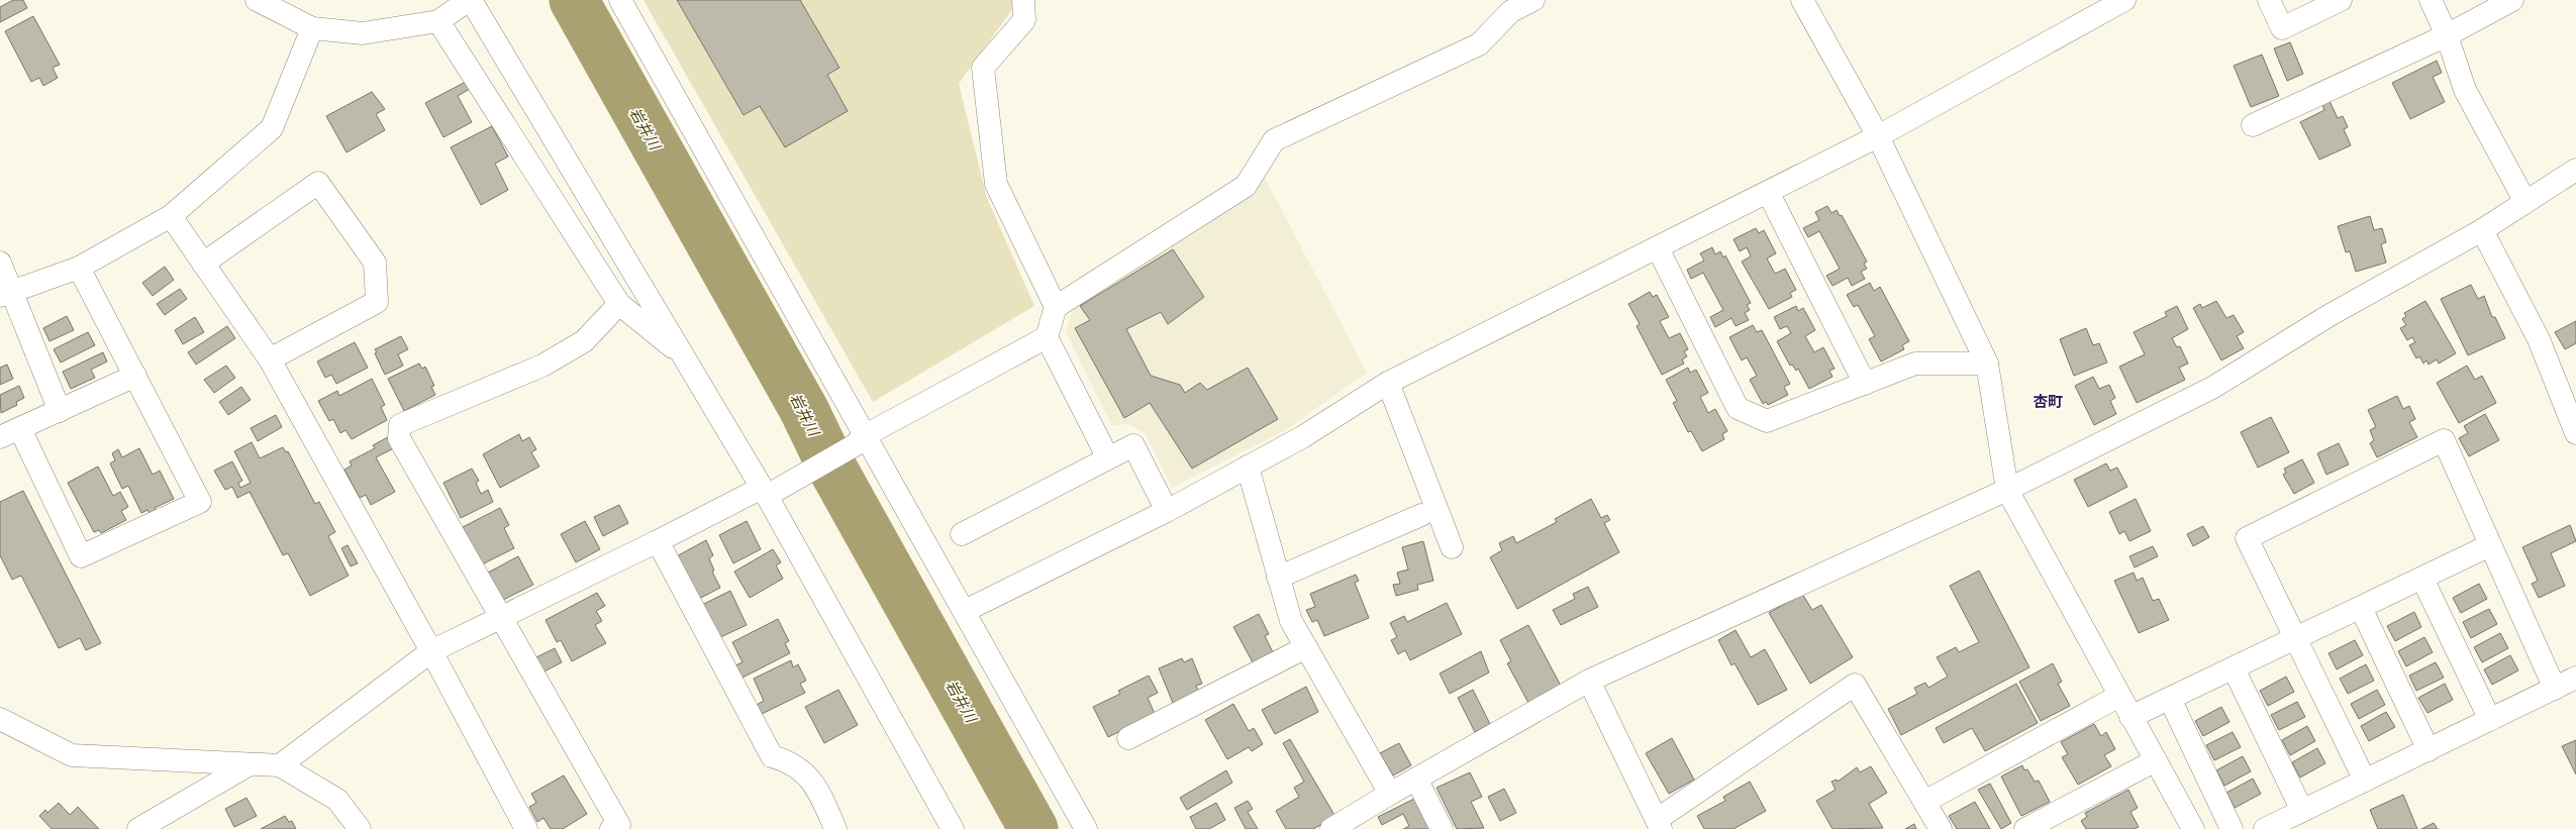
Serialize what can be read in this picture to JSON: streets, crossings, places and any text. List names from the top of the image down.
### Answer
{
  "districts": ["杏町"],
  "water": ["岩井川"]
}
